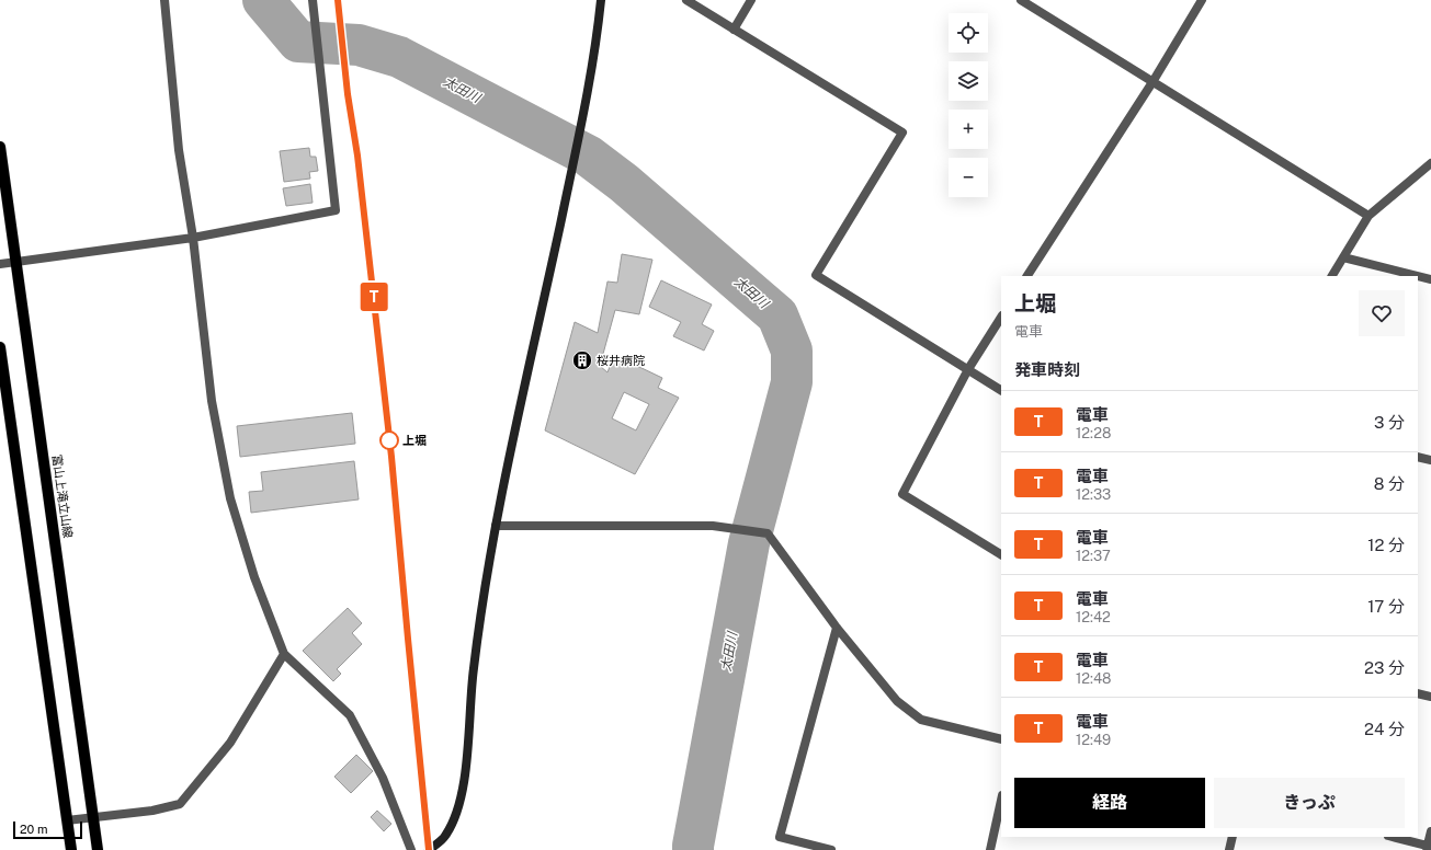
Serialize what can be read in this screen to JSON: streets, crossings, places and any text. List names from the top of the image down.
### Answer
{
  "streets": {
    "main road": ["富山上滝立山線"]
  },
  "water": ["太田川"],
  "places": {
    "building": ["桜井病院"],
    "other": ["上堀"]
  },
  "scale_bar": "20 m",
  "page": {
    "on_map": "T",
    "map_buttons": ["+", "−"],
    "heading": [
      ["上堀", "電車"],
      "発車時刻"
    ],
    "list": [
      {
        "mark": "T",
        "name": "電車",
        "note": "12:28",
        "value": "3 分"
      },
      {
        "mark": "T",
        "name": "電車",
        "note": "12:33",
        "value": "8 分"
      },
      {
        "mark": "T",
        "name": "電車",
        "note": "12:37",
        "value": "12 分"
      },
      {
        "mark": "T",
        "name": "電車",
        "note": "12:42",
        "value": "17 分"
      },
      {
        "mark": "T",
        "name": "電車",
        "note": "12:48",
        "value": "23 分"
      },
      {
        "mark": "T",
        "name": "電車",
        "note": "12:49",
        "value": "24 分"
      }
    ],
    "buttons": ["経路", "きっぷ"],
    "scale": "20 m"
  }
}
